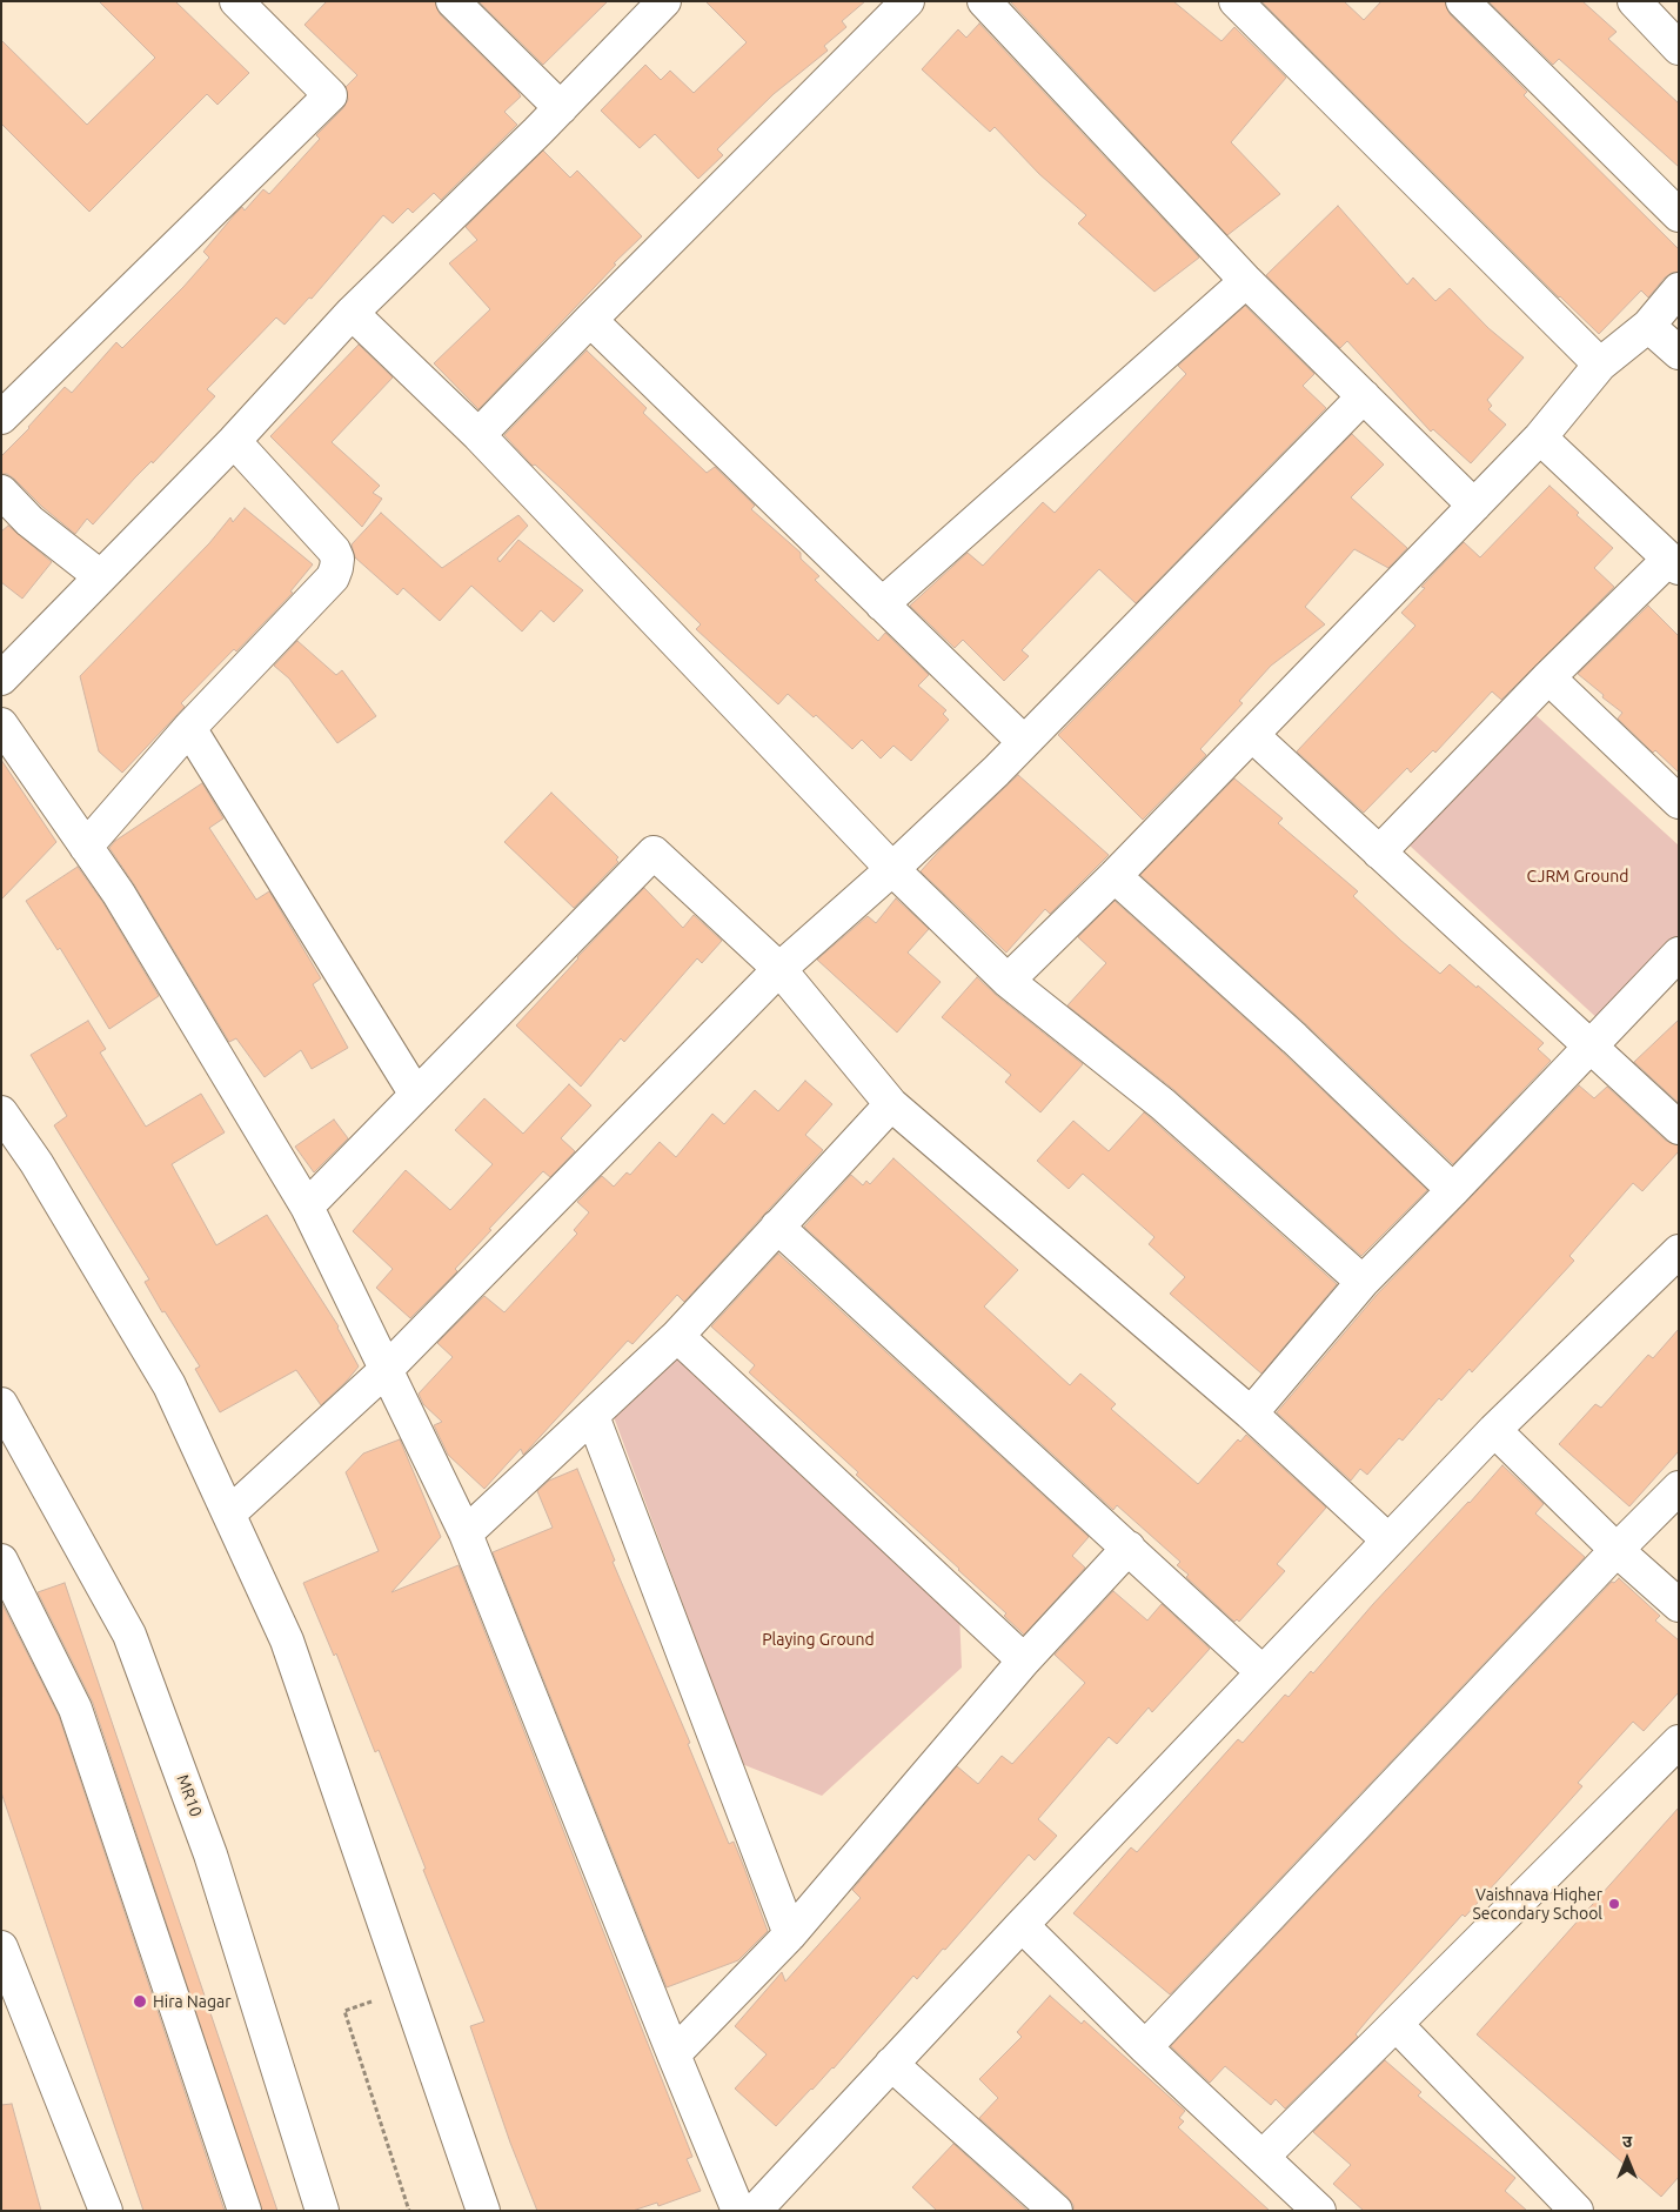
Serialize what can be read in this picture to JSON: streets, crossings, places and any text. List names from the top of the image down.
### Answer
{
  "streets": {
    "street": ["MR10"]
  },
  "parks": ["CJRM Ground", "Playing Ground"],
  "places": ["Vaishnava Higher Secondary School", "Hira Nagar"],
  "north": "top"
}
